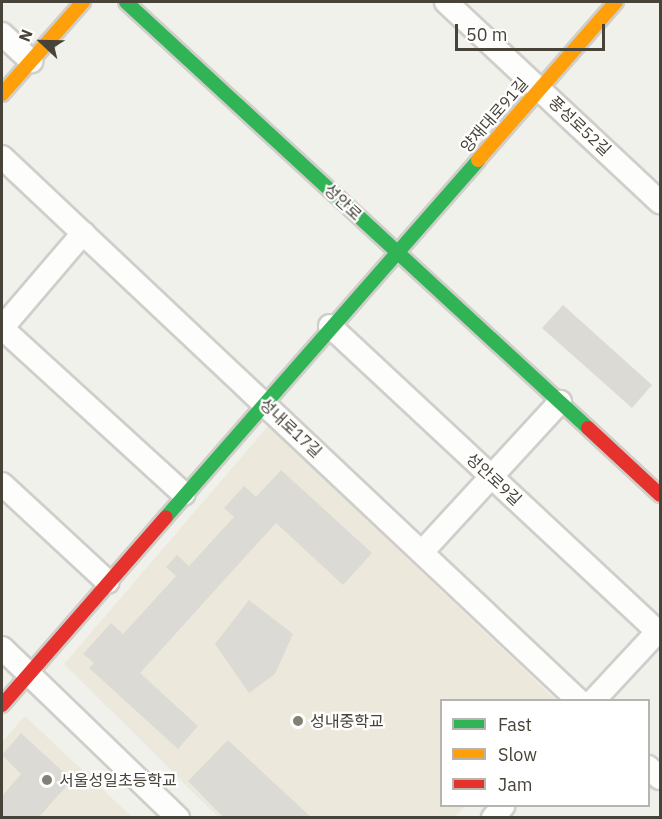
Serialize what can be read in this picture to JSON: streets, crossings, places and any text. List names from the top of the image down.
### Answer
{
  "streets": {
    "street": [
      "양재대로91길",
      "풍성로52길",
      "성안로",
      "성내로17길",
      "성안로9길"
    ]
  },
  "crossings": [
    ["양재대로91길", "풍성로52길"],
    ["양재대로91길", "성안로"]
  ],
  "places": ["성내중학교", "서울성일초등학교"],
  "legend": ["Fast", "Slow", "Jam"],
  "scale_bar": "50 m",
  "north": "left"
}
